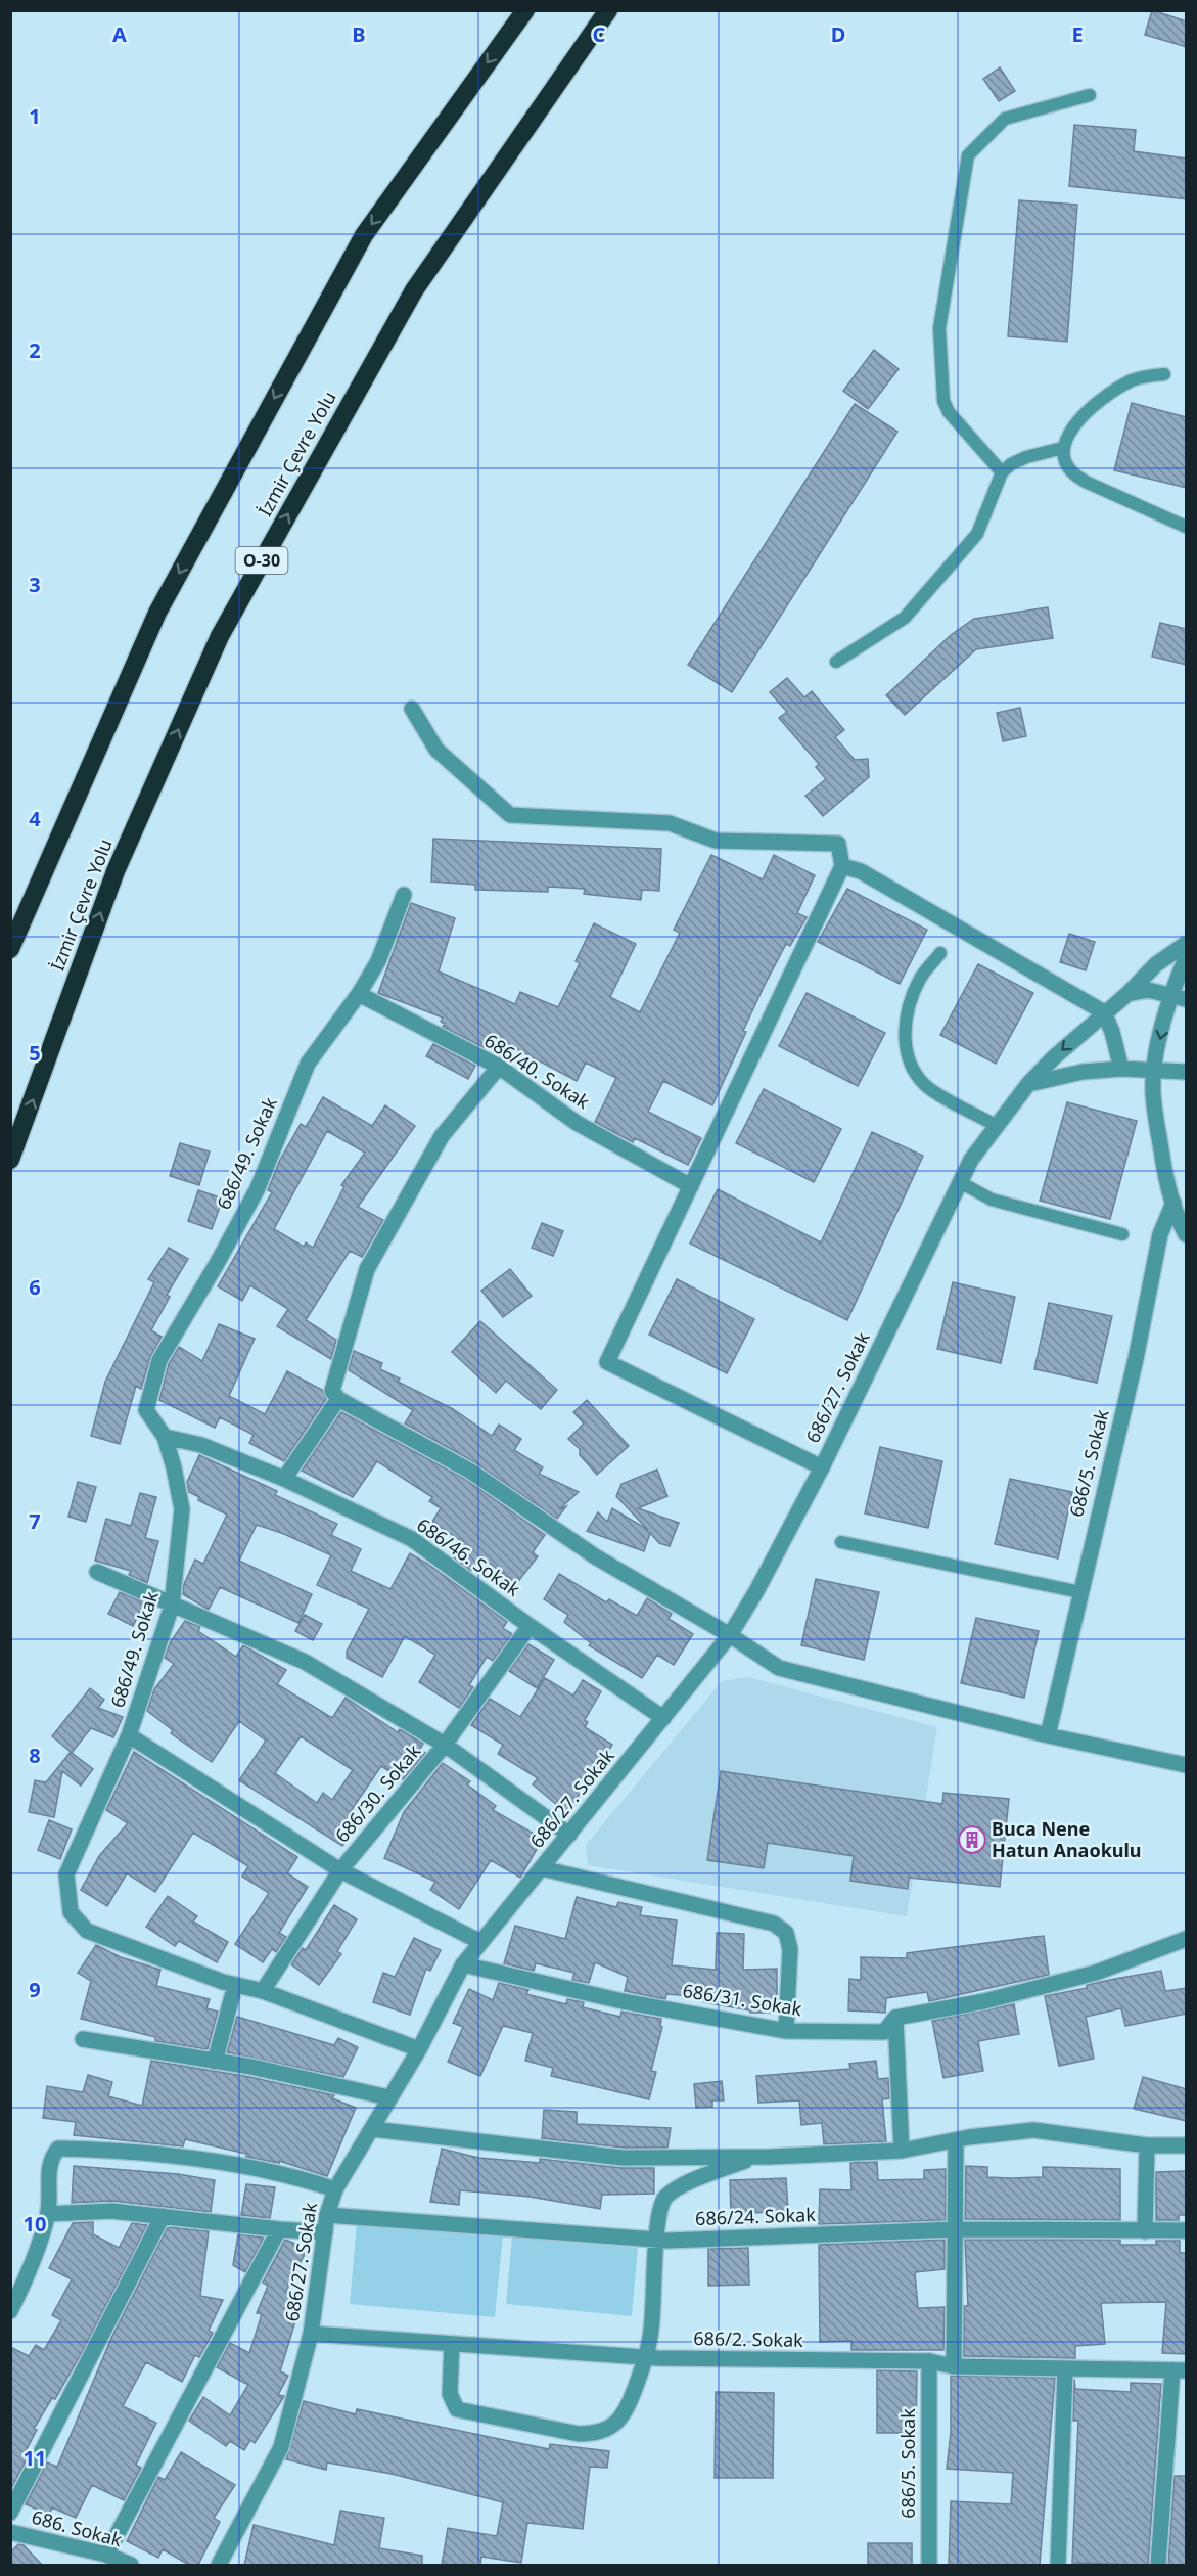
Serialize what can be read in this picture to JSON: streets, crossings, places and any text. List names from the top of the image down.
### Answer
{
  "streets": {
    "highway": ["İzmir Çevre Yolu", "O-30"],
    "street": [
      "686/40. Sokak",
      "686/49. Sokak",
      "686/27. Sokak",
      "686/5. Sokak",
      "686/46. Sokak",
      "686/30. Sokak",
      "686/31. Sokak",
      "686/24. Sokak",
      "686/2. Sokak",
      "686. Sokak"
    ]
  },
  "crossings": [
    ["686/40. Sokak", "686/49. Sokak"],
    ["686/49. Sokak", "686/27. Sokak"],
    ["686/49. Sokak", "686/46. Sokak"],
    ["686/49. Sokak", "686/30. Sokak"],
    ["686/27. Sokak", "686/46. Sokak"],
    ["686/27. Sokak", "686/31. Sokak"],
    ["686/27. Sokak", "686/24. Sokak"],
    ["686/27. Sokak", "686/2. Sokak"],
    ["686/5. Sokak", "686/2. Sokak"],
    ["686/46. Sokak", "686/30. Sokak"]
  ],
  "places": {
    "building": ["Buca Nene Hatun Anaokulu"]
  },
  "grid": {
    "columns": [
      "A",
      "B",
      "C",
      "D",
      "E"
    ],
    "rows": [
      "1",
      "2",
      "3",
      "4",
      "5",
      "6",
      "7",
      "8",
      "9",
      "10",
      "11"
    ]
  }
}
